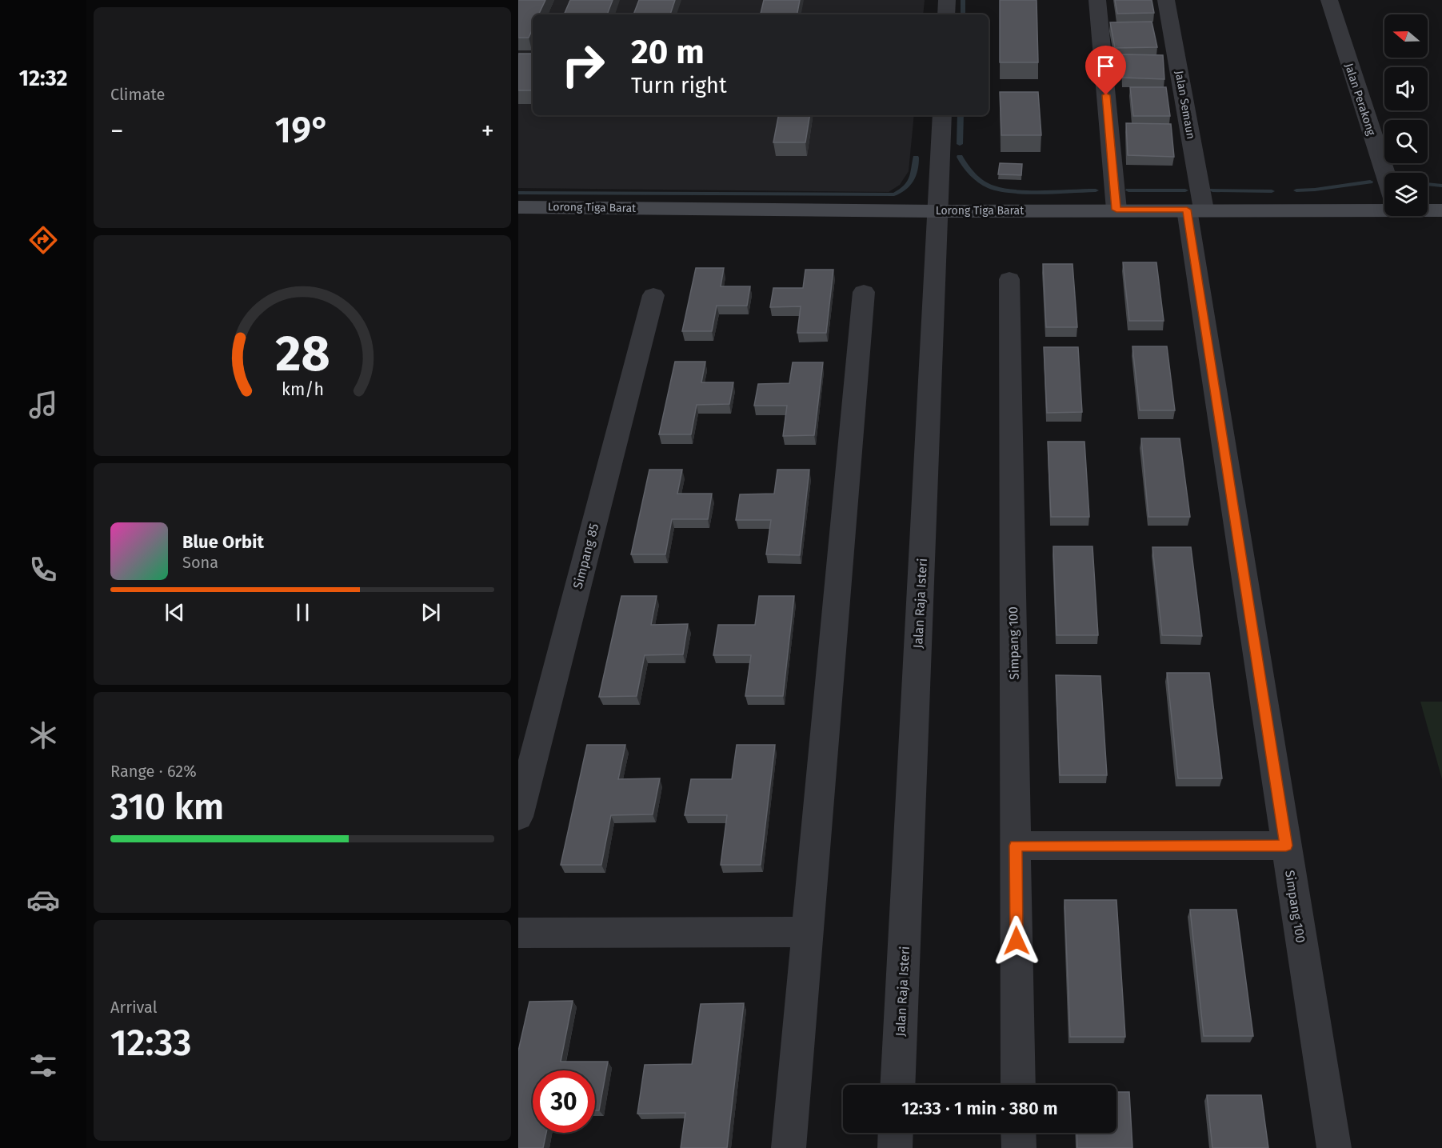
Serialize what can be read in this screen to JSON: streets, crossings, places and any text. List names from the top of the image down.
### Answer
{
  "streets": {
    "main road": ["Lorong Tiga Barat"],
    "street": [
      "Jalan Perakong",
      "Jalan Semaun",
      "Simpang 85",
      "Jalan Raja Isteri",
      "Simpang 100"
    ]
  },
  "crossings": [
    ["Jalan Semaun", "Lorong Tiga Barat"],
    ["Jalan Semaun", "Simpang 100"],
    ["Lorong Tiga Barat", "Jalan Raja Isteri"],
    ["Lorong Tiga Barat", "Simpang 100"]
  ],
  "north": "left",
  "page": {
    "tabs": "12:32",
    "tile": [
      "Climate",
      ["Range · 62%", "310 km"],
      ["Arrival", "12:33"]
    ],
    "turn": ["20 m", "Turn right"],
    "heat": ["−", "19°", "+"],
    "song": ["Blue Orbit", "Sona"],
    "limit": "30",
    "trip": "12:33 · 1 min · 380 m",
    "gauge": ["28", "km/h"]
  }
}
